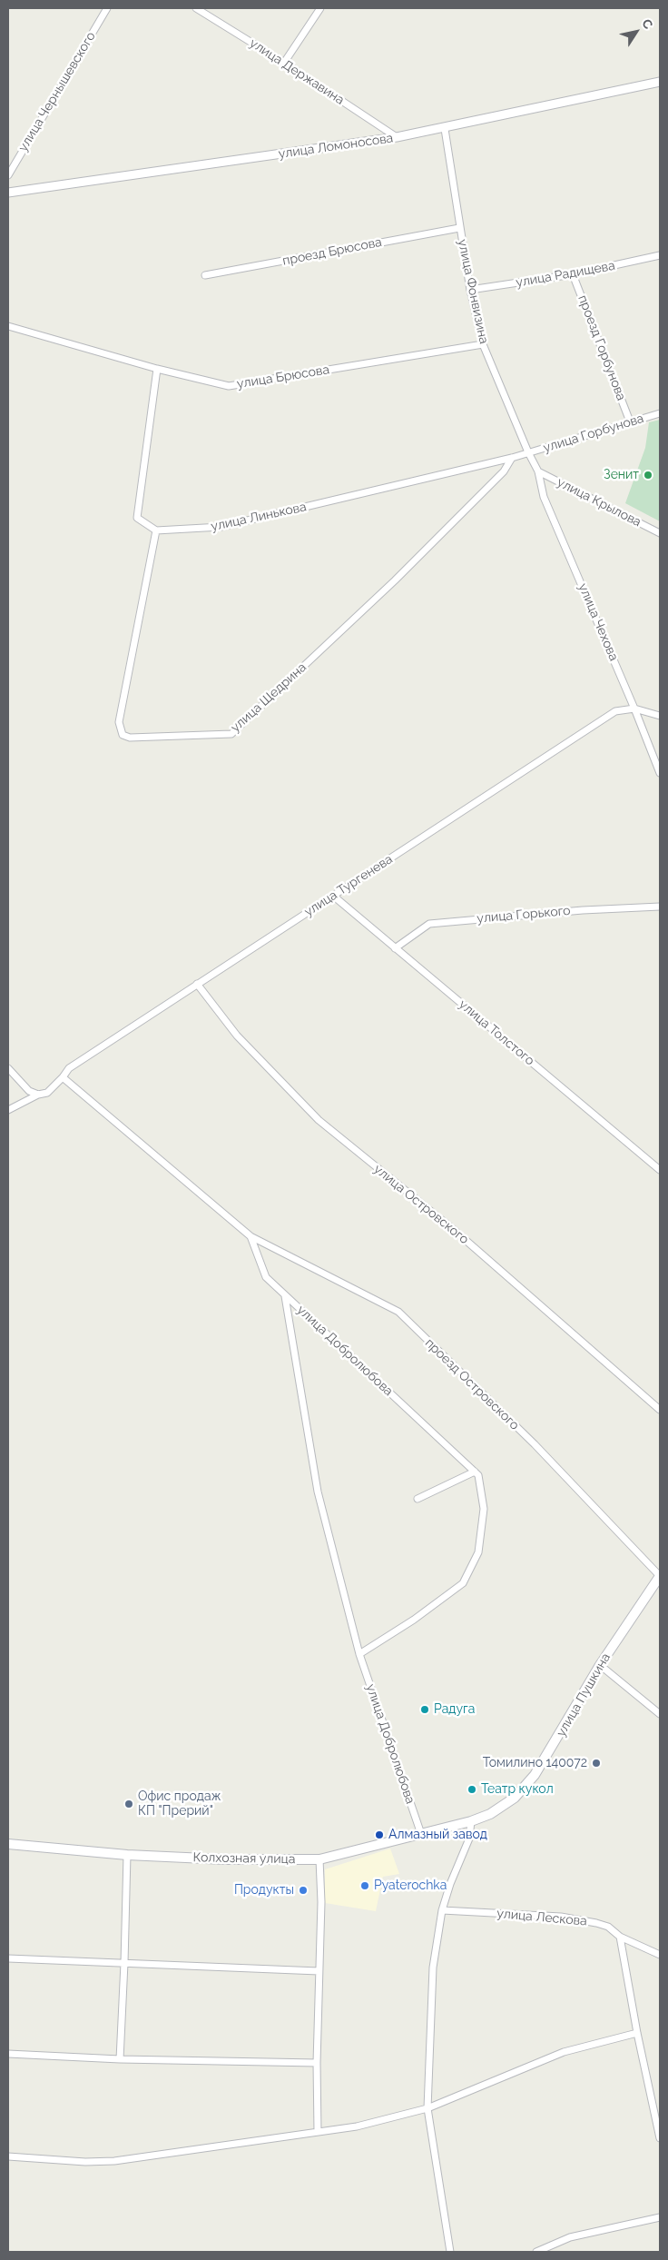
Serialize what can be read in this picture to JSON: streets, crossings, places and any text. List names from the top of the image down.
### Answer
{
  "streets": {
    "main road": ["улица Пушкина", "Колхозная улица"],
    "street": [
      "улица Державина",
      "улица Чернышевского",
      "улица Ломоносова",
      "проезд Брюсова",
      "улица Радищева",
      "улица Фонвизина",
      "проезд Горбунова",
      "улица Брюсова",
      "улица Горбунова",
      "улица Крылова",
      "улица Линькова",
      "улица Чехова",
      "улица Щедрина",
      "улица Тургенева",
      "улица Горького",
      "улица Толстого",
      "улица Островского",
      "улица Добролюбова",
      "проезд Островского",
      "улица Лескова"
    ]
  },
  "crossings": [
    ["улица Державина", "улица Ломоносова"],
    ["улица Ломоносова", "улица Фонвизина"],
    ["проезд Брюсова", "улица Фонвизина"],
    ["улица Радищева", "улица Фонвизина"],
    ["улица Радищева", "проезд Горбунова"],
    ["улица Фонвизина", "улица Брюсова"],
    ["улица Фонвизина", "улица Горбунова"],
    ["улица Фонвизина", "улица Крылова"],
    ["улица Фонвизина", "улица Линькова"],
    ["улица Фонвизина", "улица Чехова"],
    ["проезд Горбунова", "улица Горбунова"],
    ["улица Горбунова", "улица Линькова"],
    ["улица Крылова", "улица Чехова"],
    ["улица Линькова", "улица Щедрина"],
    ["улица Чехова", "улица Тургенева"],
    ["улица Тургенева", "улица Толстого"],
    ["улица Тургенева", "улица Островского"],
    ["улица Горького", "улица Толстого"],
    ["улица Добролюбова", "Колхозная улица"],
    ["проезд Островского", "улица Пушкина"],
    ["улица Пушкина", "Колхозная улица"]
  ],
  "places": [
    "Зенит",
    "Радуга",
    "Томилино 140072",
    "Театр кукол",
    "Офис продаж КП \"Прерий\"",
    "Алмазный завод",
    "Pyaterochka",
    "Продукты"
  ],
  "north": "top right"
}
